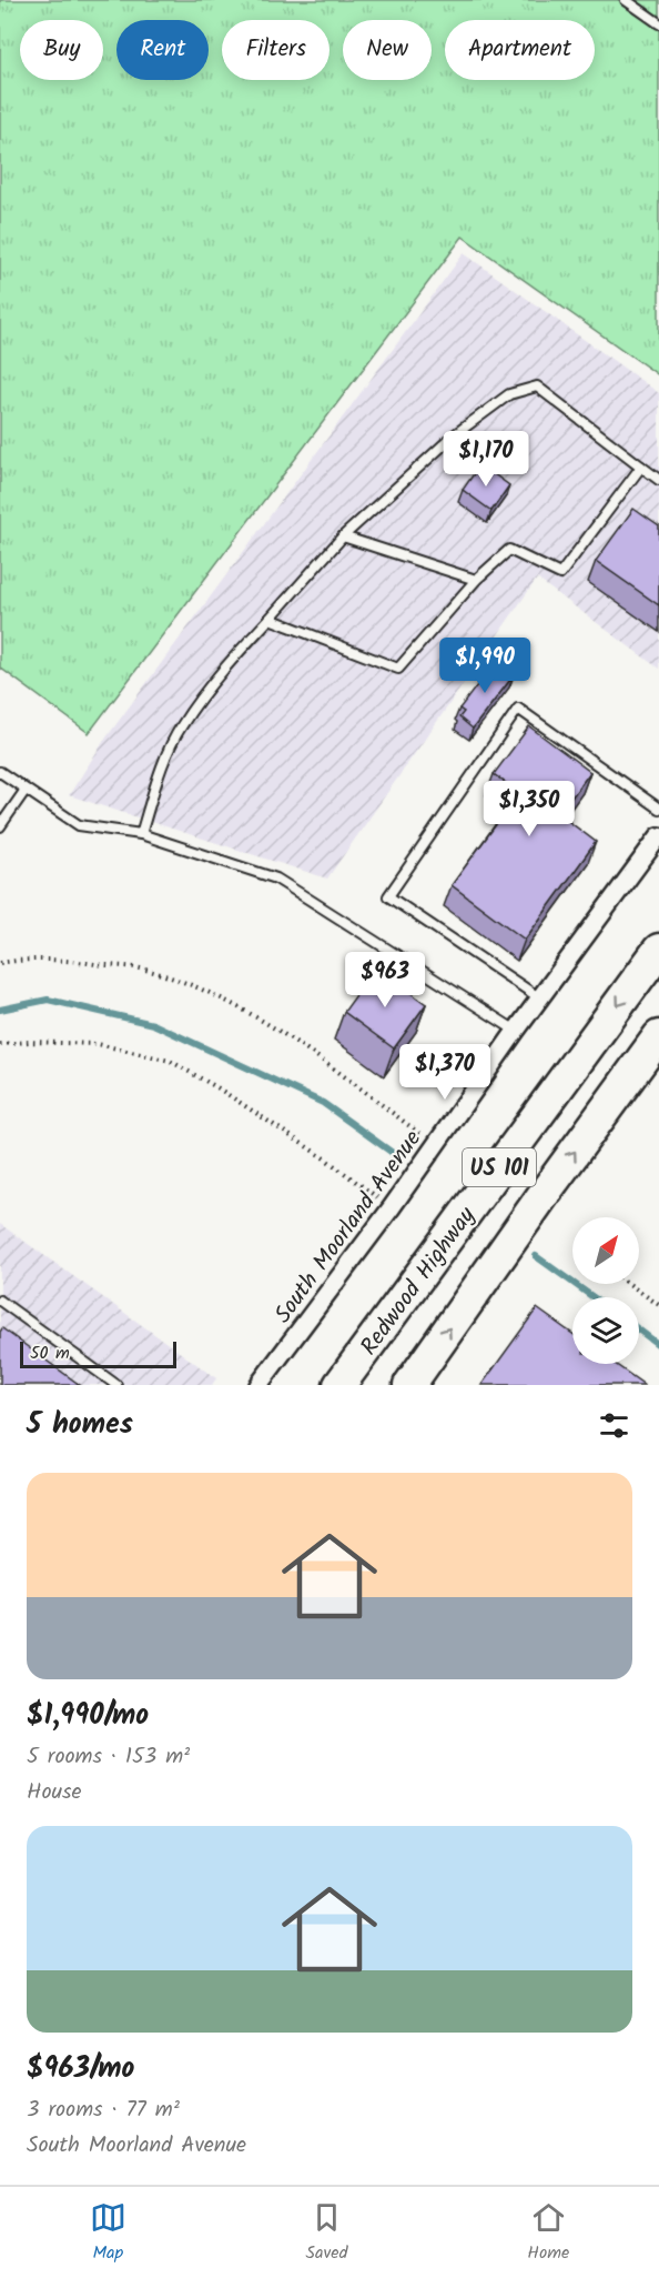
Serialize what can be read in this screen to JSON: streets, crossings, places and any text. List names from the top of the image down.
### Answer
{
  "streets": {
    "highway": ["US 101", "Redwood Highway"],
    "street": ["South Moorland Avenue"]
  },
  "scale_bar": "50 m",
  "north": "top right",
  "page": {
    "chip": [
      "Buy",
      "Rent",
      "Filters",
      "New",
      "Apartment"
    ],
    "price": [
      "$1,170",
      "$1,990",
      "$1,350",
      "$963",
      "$1,370"
    ],
    "scale": "50 m",
    "heading": "5 homes",
    "list": [
      {
        "name": "$1,990/mo",
        "note": "5 rooms · 153 m² · House"
      },
      {
        "name": "$963/mo",
        "note": "3 rooms · 77 m² · South Moorland Avenue"
      }
    ],
    "tabs": ["Map", "Saved", "Home"]
  }
}
